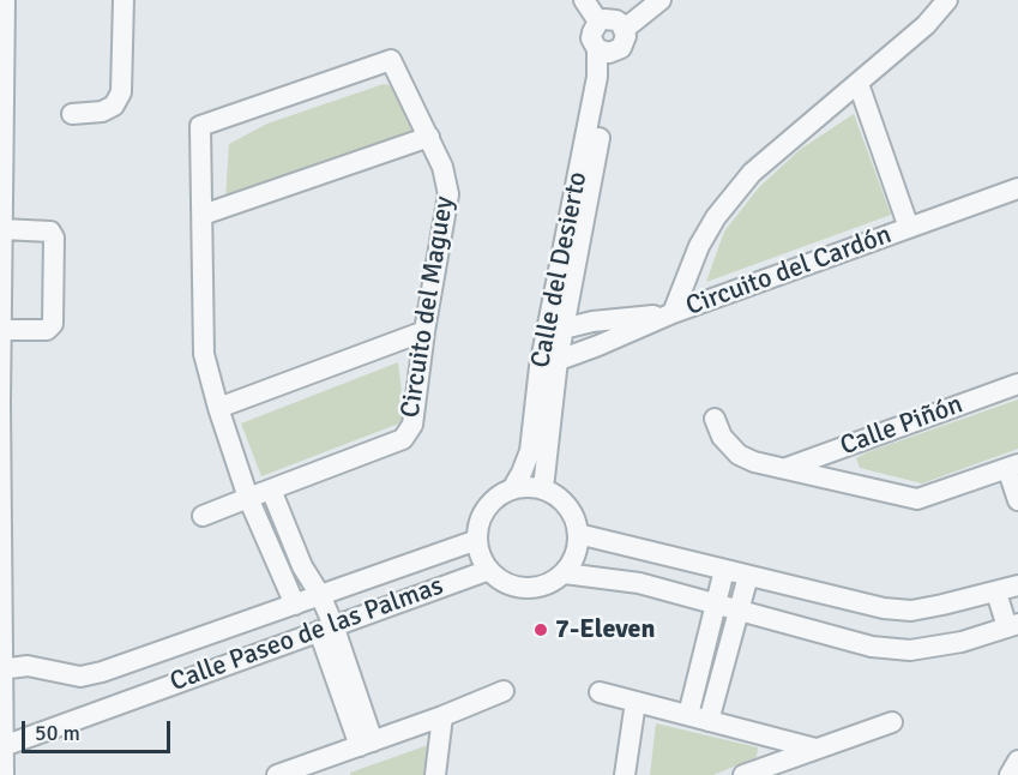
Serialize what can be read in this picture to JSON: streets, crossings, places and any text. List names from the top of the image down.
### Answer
{
  "streets": {
    "street": [
      "Calle del Desierto",
      "Circuito del Cardón",
      "Circuito del Maguey",
      "Calle Piñón",
      "Calle Paseo de las Palmas"
    ]
  },
  "crossings": [
    ["Calle del Desierto", "Calle Paseo de las Palmas"]
  ],
  "places": ["7-Eleven"],
  "scale_bar": "50 m"
}
